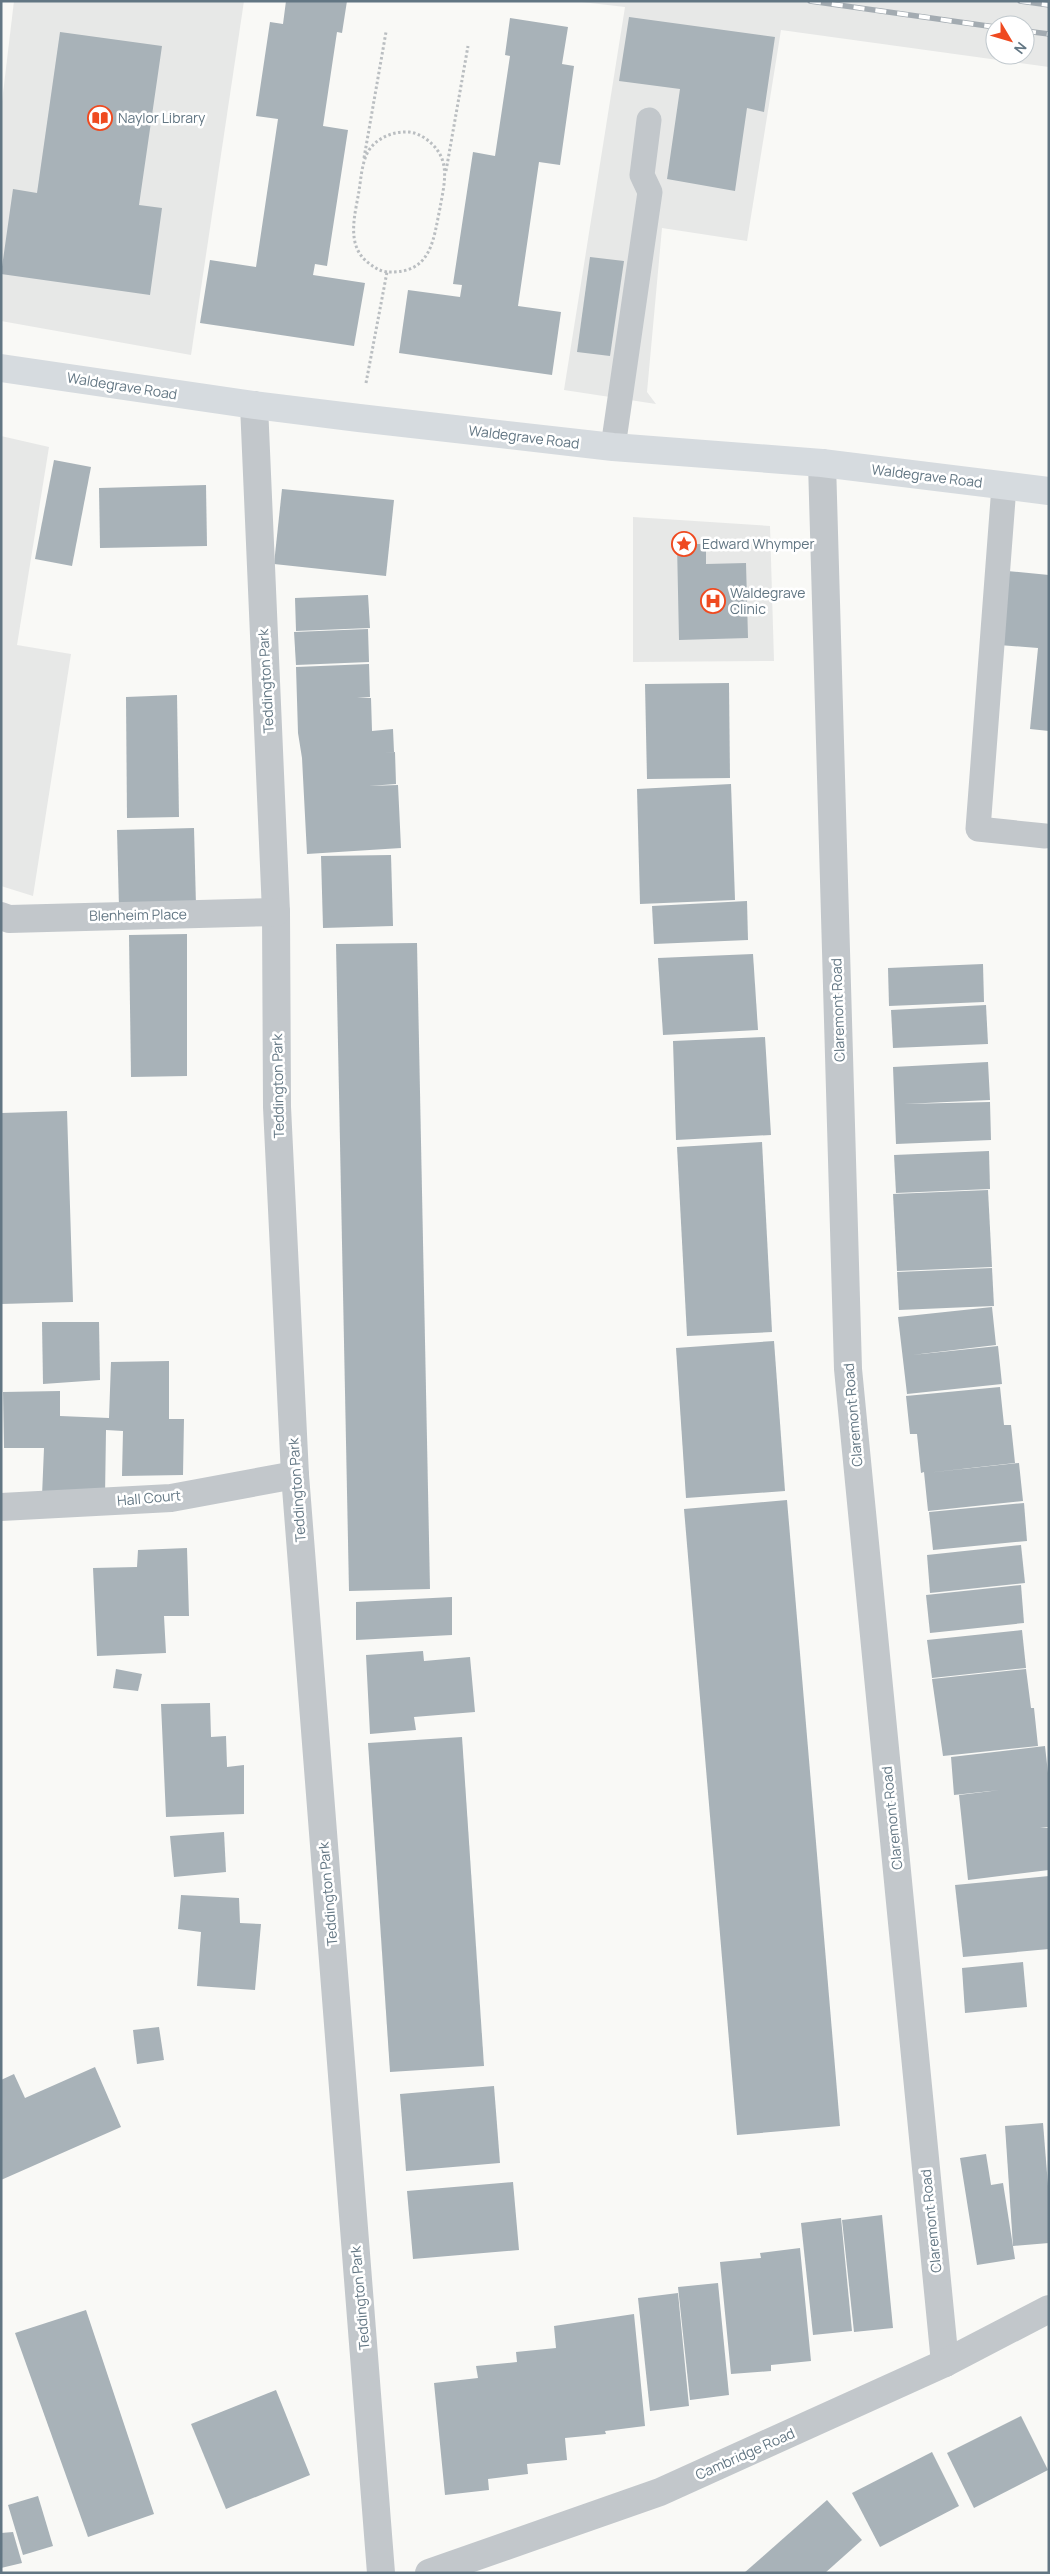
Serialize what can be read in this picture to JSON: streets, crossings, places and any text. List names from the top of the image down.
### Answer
{
  "streets": {
    "main road": ["Waldegrave Road"],
    "street": [
      "Teddington Park",
      "Blenheim Place",
      "Claremont Road",
      "Hall Court",
      "Cambridge Road"
    ]
  },
  "crossings": [
    ["Waldegrave Road", "Teddington Park"],
    ["Waldegrave Road", "Claremont Road"],
    ["Teddington Park", "Blenheim Place"],
    ["Teddington Park", "Hall Court"],
    ["Claremont Road", "Cambridge Road"]
  ],
  "places": {
    "library": ["Naylor Library"],
    "place": ["Edward Whymper"],
    "hospital": ["Waldegrave Clinic"]
  },
  "north": "bottom right"
}
